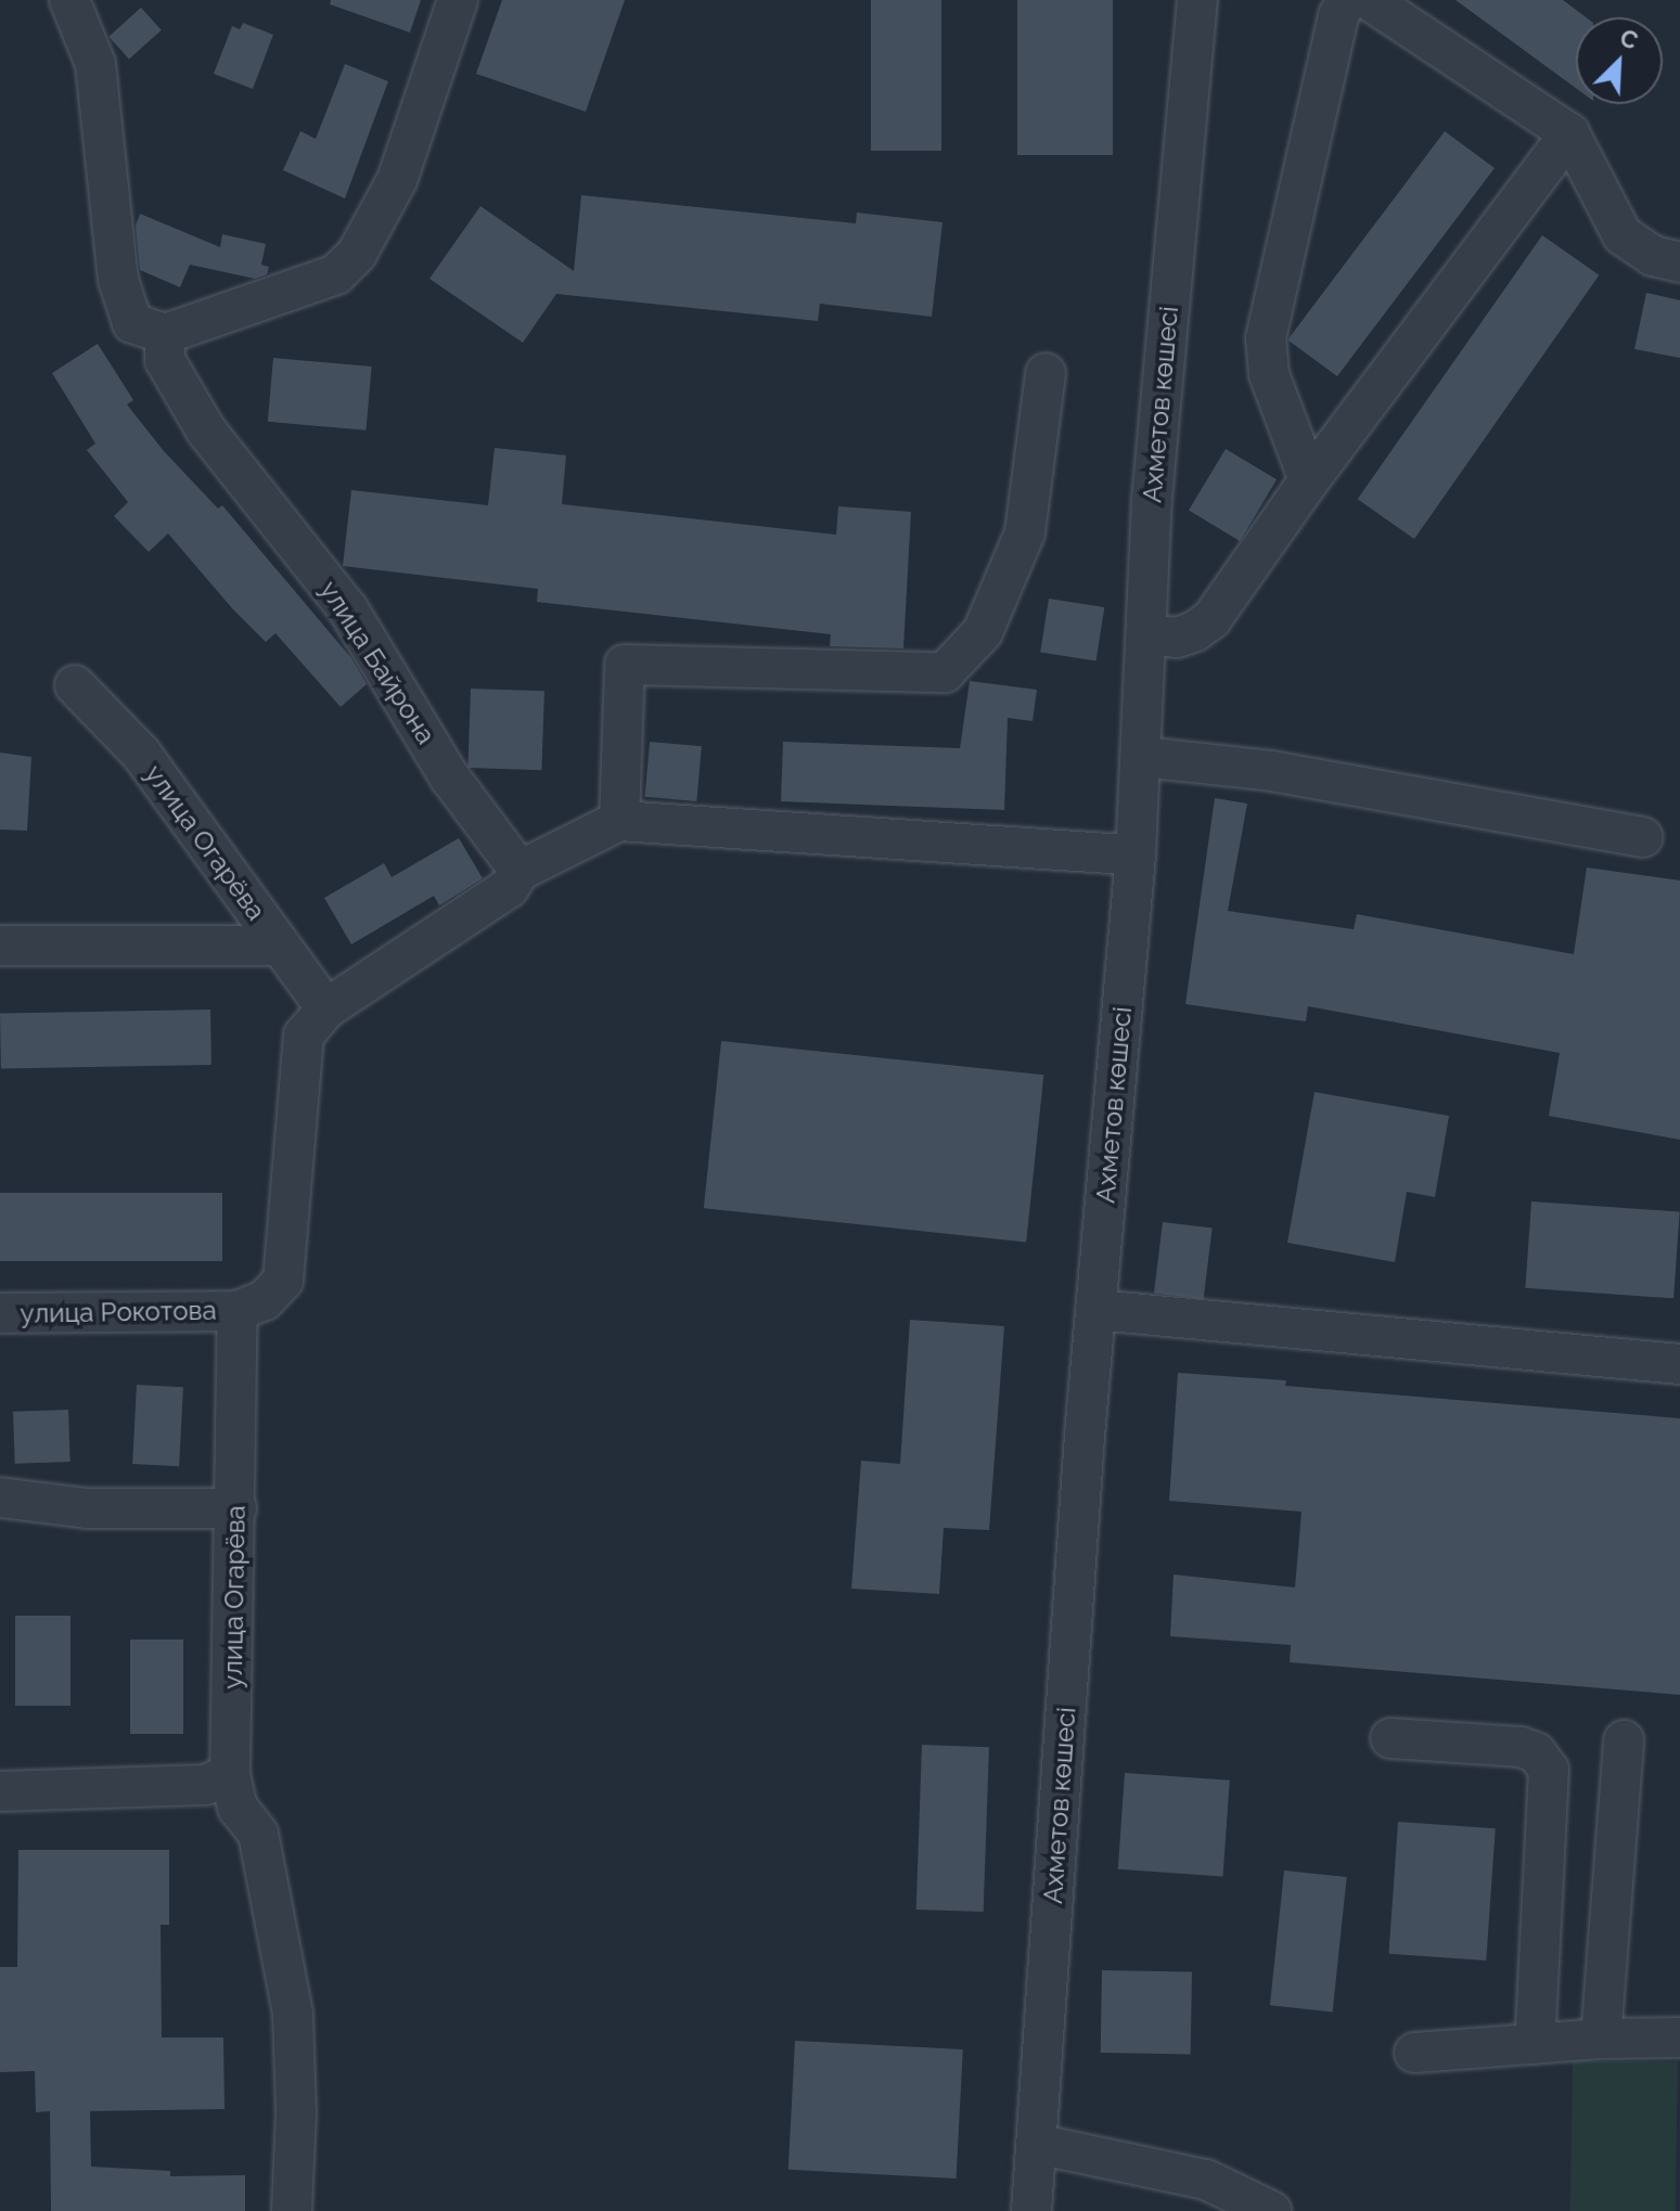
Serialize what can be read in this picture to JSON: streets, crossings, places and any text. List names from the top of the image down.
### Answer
{
  "streets": {
    "street": [
      "Ахметов көшесі",
      "улица Байрона",
      "улица Огарёва",
      "улица Рокотова"
    ]
  },
  "crossings": [
    ["улица Огарёва", "улица Рокотова"]
  ],
  "north": "top right"
}
